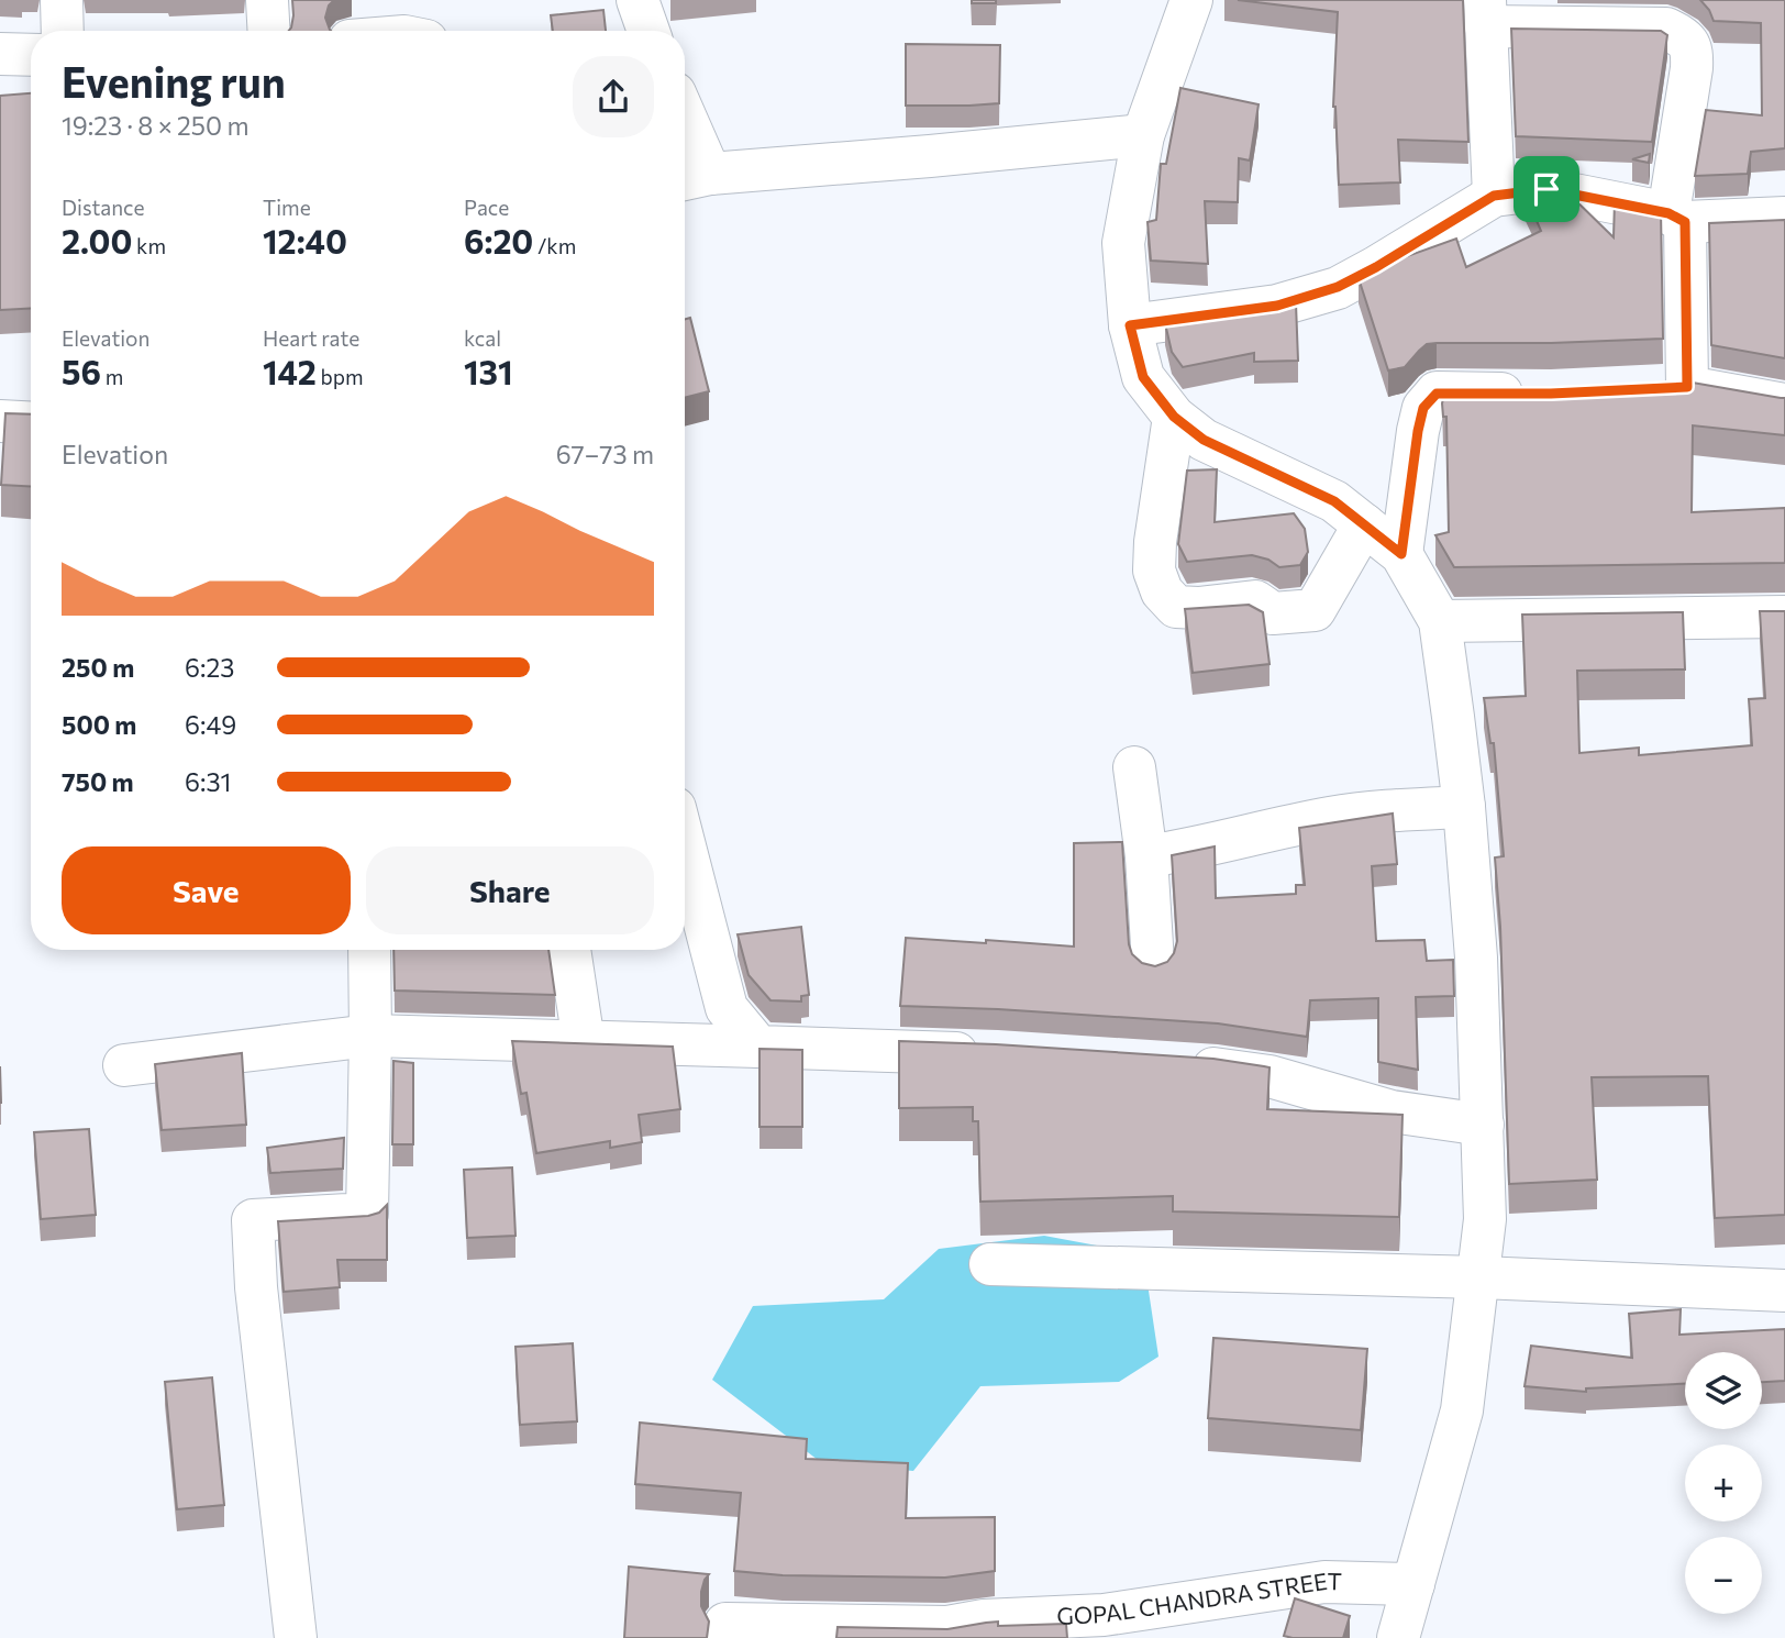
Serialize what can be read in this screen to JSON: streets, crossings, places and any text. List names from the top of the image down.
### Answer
{
  "streets": {
    "street": ["GOPAL CHANDRA STREET"]
  },
  "page": {
    "heading": ["Evening run", "19:23 · 8 × 250 m"],
    "stats": [
      ["Distance", "2.00 km"],
      ["Time", "12:40"],
      ["Pace", "6:20 /km"],
      ["Elevation", "56 m"],
      ["Heart rate", "142 bpm"],
      ["kcal", "131"]
    ],
    "chart": ["Elevation", "67–73 m"],
    "list": [
      {
        "name": "250 m",
        "note": "6:23"
      },
      {
        "name": "500 m",
        "note": "6:49"
      },
      {
        "name": "750 m",
        "note": "6:31"
      }
    ],
    "buttons": ["Save", "Share"],
    "map_buttons": ["+", "−"]
  }
}
